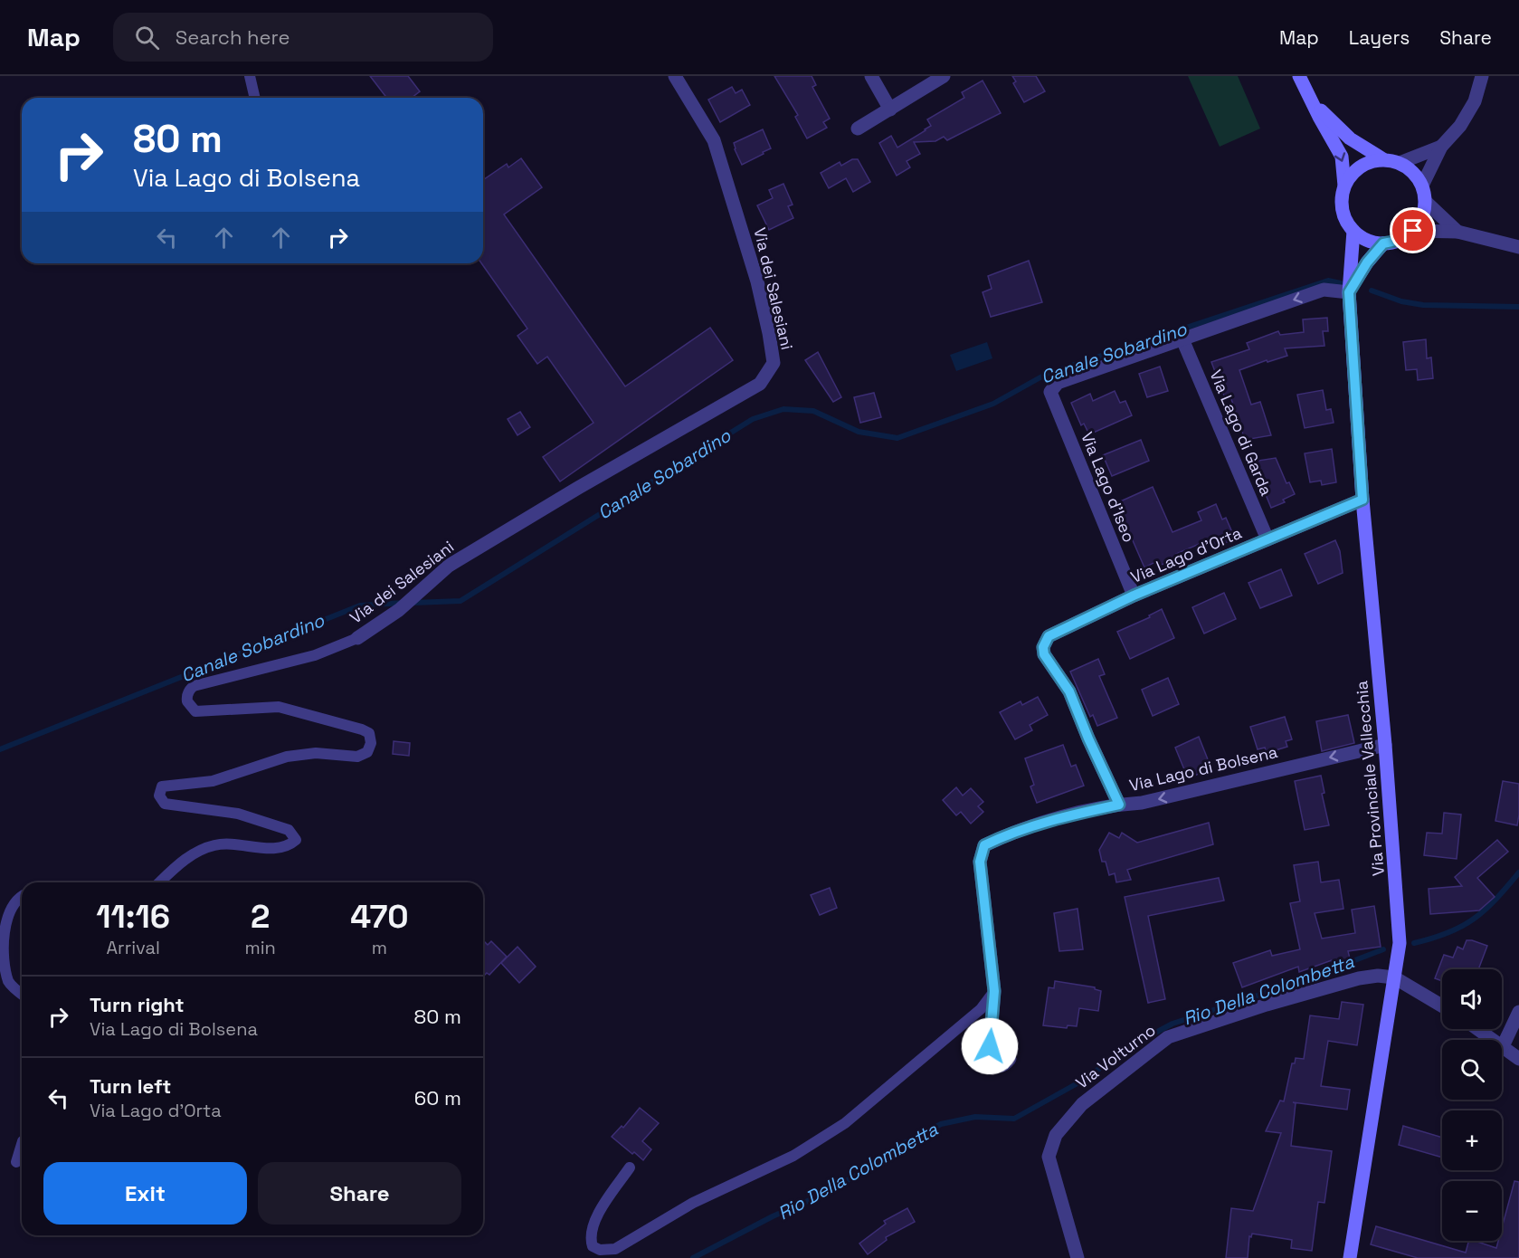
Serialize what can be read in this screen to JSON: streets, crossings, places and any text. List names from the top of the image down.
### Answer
{
  "streets": {
    "main road": ["Via Provinciale Vallecchia"],
    "street": [
      "Via dei Salesiani",
      "Via Lago di Garda",
      "Via Lago d'Iseo",
      "Via Lago d'Orta",
      "Via Lago di Bolsena",
      "Via Volturno"
    ]
  },
  "crossings": [
    ["Via Lago di Garda", "Via Lago d'Iseo"],
    ["Via Lago di Garda", "Via Lago d'Orta"],
    ["Via Lago d'Iseo", "Via Lago d'Orta"],
    ["Via Lago d'Orta", "Via Lago di Bolsena"],
    ["Via Lago d'Orta", "Via Provinciale Vallecchia"],
    ["Via Lago di Bolsena", "Via Provinciale Vallecchia"],
    ["Via Provinciale Vallecchia", "Via Volturno"]
  ],
  "one_way": ["Via Lago di Bolsena"],
  "water": ["Canale Sobardino", "Rio Della Colombetta"],
  "page": {
    "header": "Map",
    "search": "Search here",
    "nav": ["Map", "Layers", "Share"],
    "turn": ["80 m", "Via Lago di Bolsena"],
    "eta": [
      "11:16",
      "Arrival",
      "2",
      "min",
      "470",
      "m"
    ],
    "map_buttons": ["+", "−"],
    "list": [
      {
        "name": "Turn right",
        "note": "Via Lago di Bolsena",
        "value": "80 m"
      },
      {
        "name": "Turn left",
        "note": "Via Lago d'Orta",
        "value": "60 m"
      }
    ],
    "buttons": ["Exit", "Share"]
  }
}
